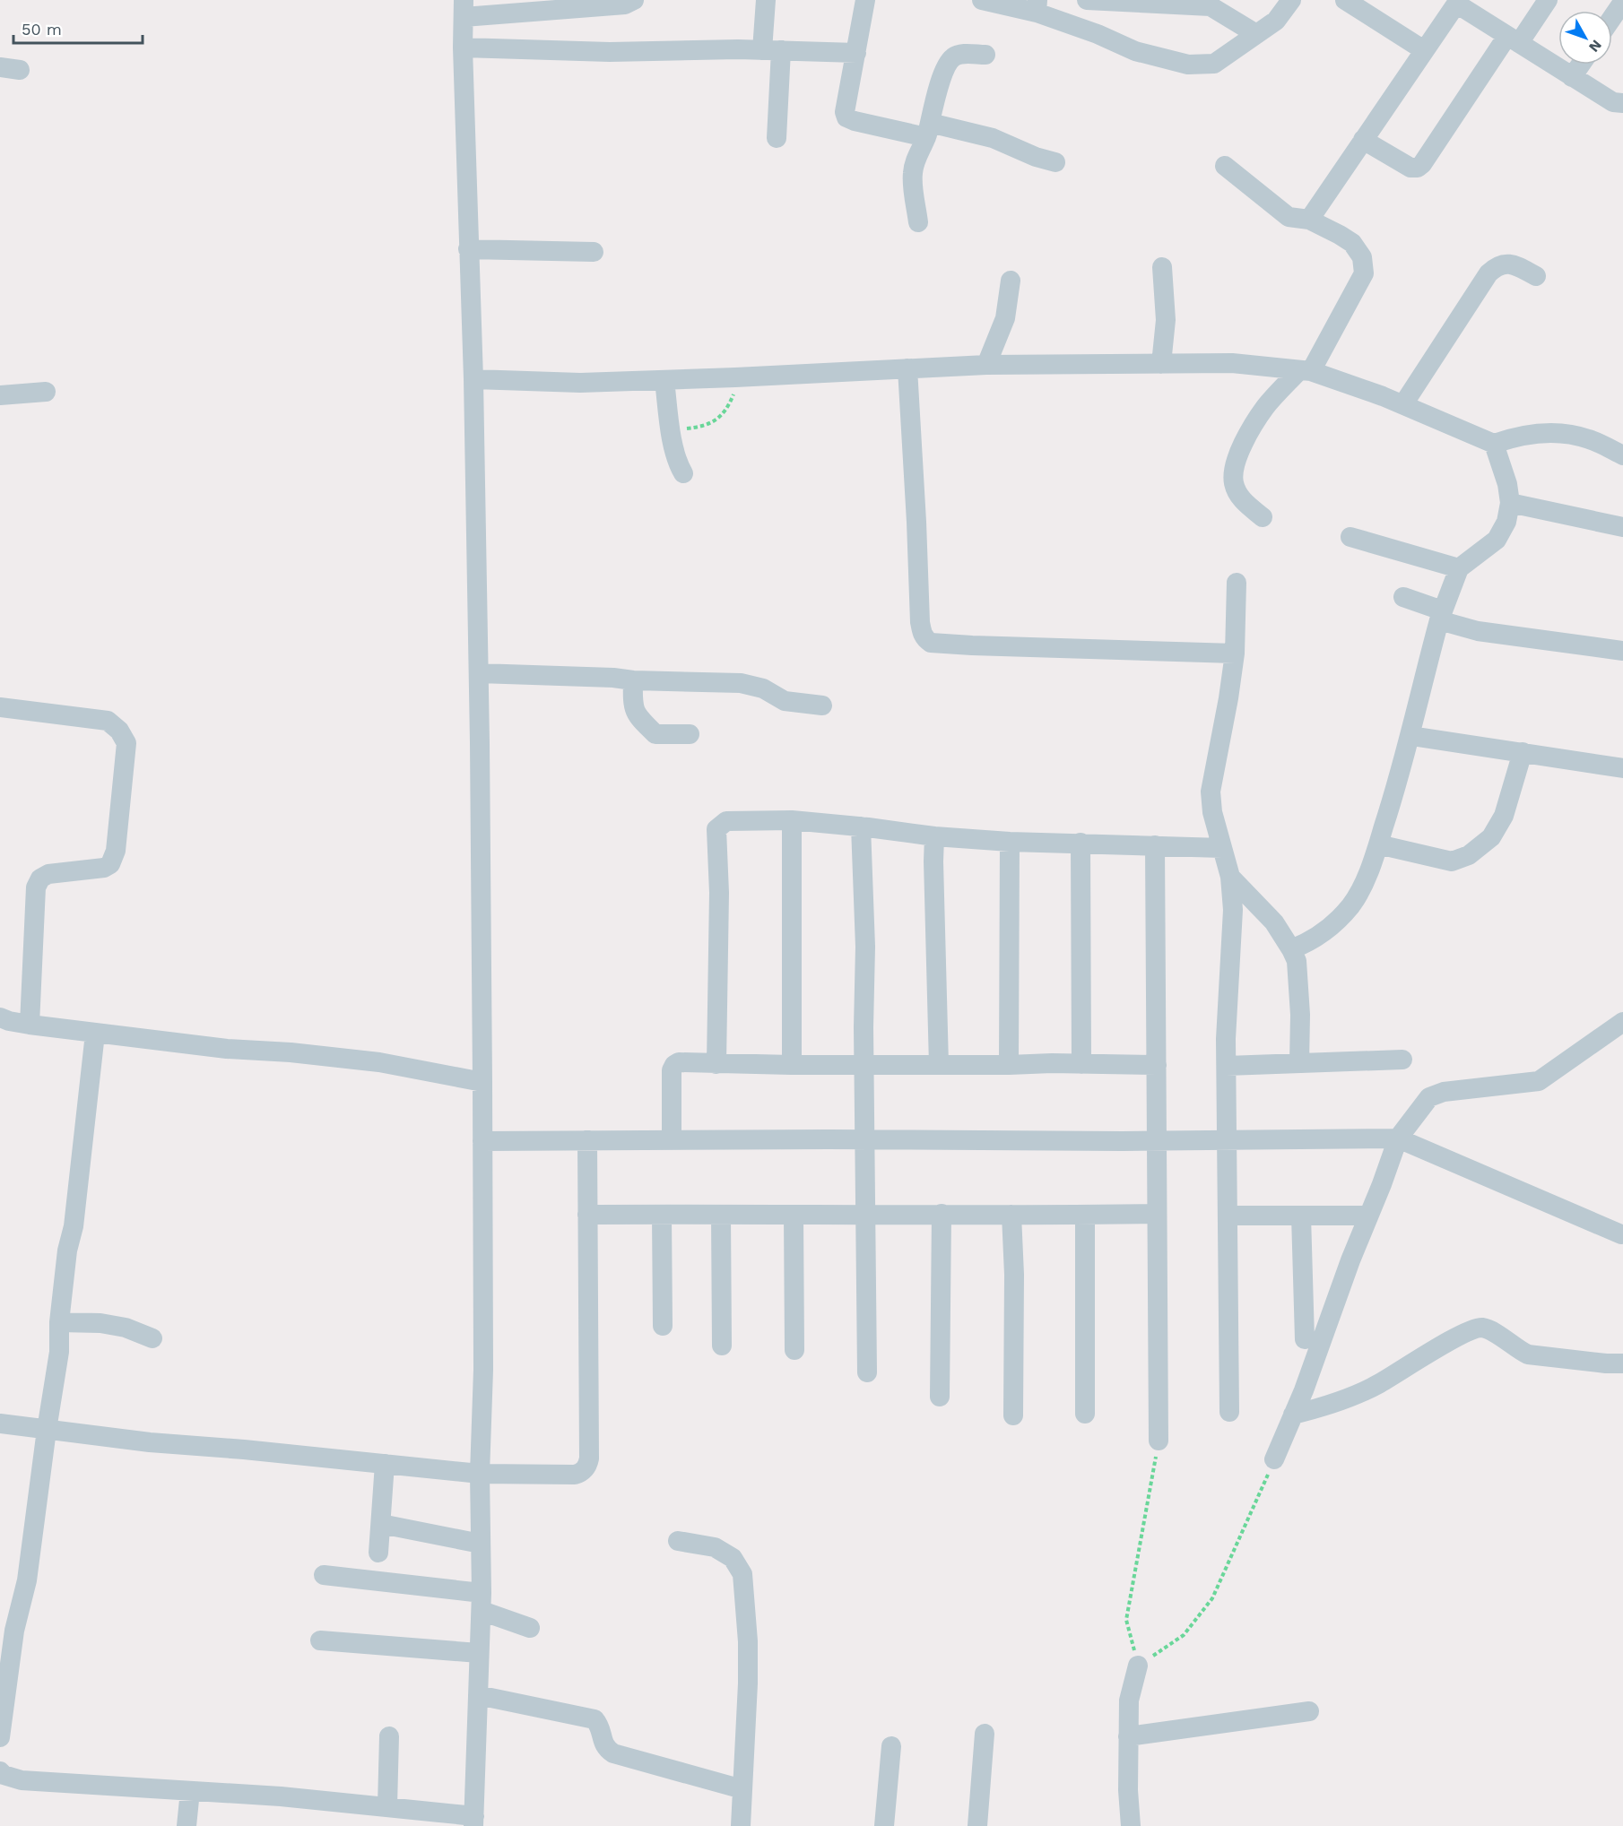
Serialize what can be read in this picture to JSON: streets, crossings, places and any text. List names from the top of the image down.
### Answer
{
  "scale_bar": "50 m",
  "north": "bottom right"
}
